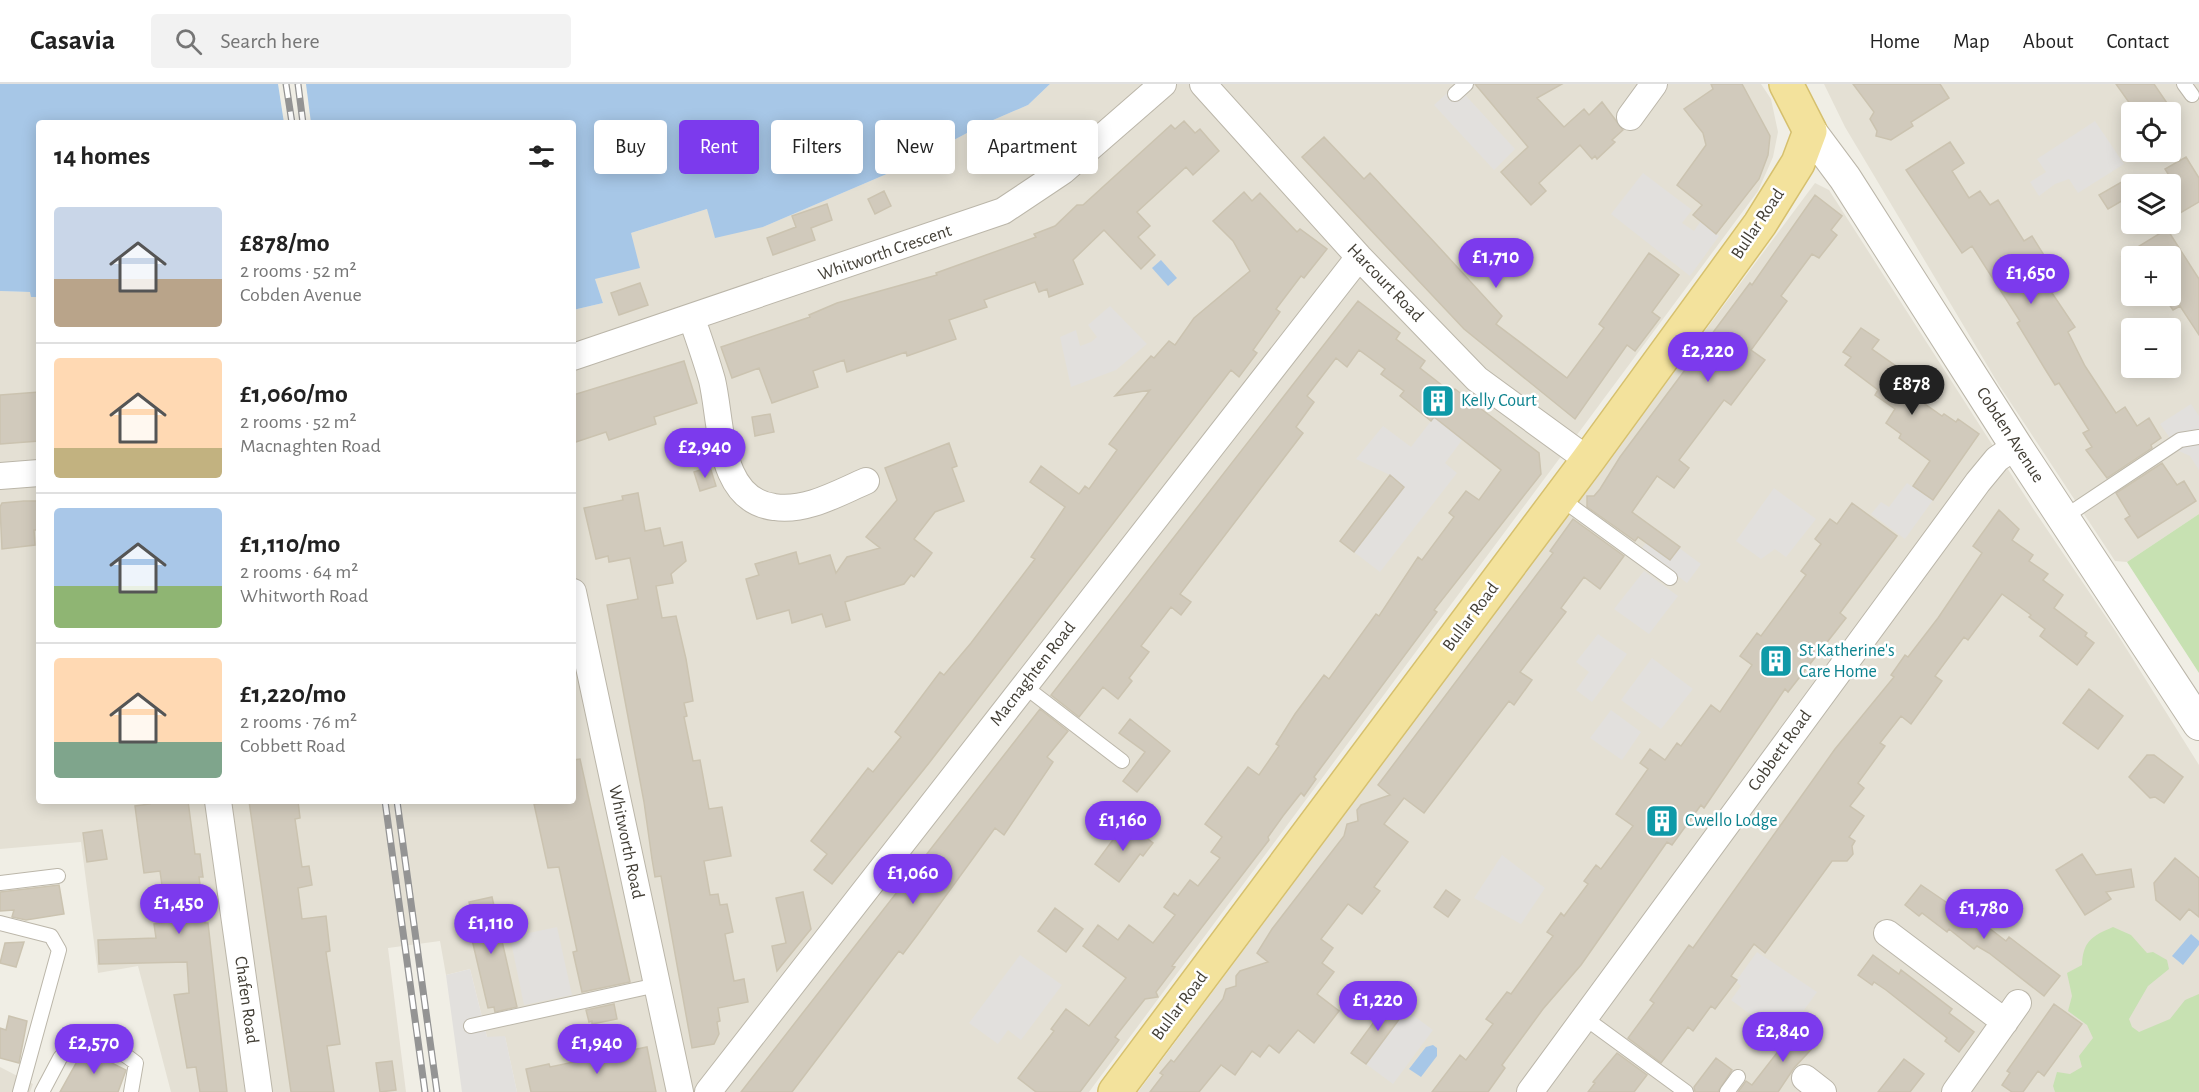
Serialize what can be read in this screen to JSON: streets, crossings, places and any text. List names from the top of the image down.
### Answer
{
  "streets": {
    "main road": ["Bullar Road", "Cobden Avenue"],
    "street": [
      "Whitworth Crescent",
      "Harcourt Road",
      "Macnaghten Road",
      "Cobbett Road",
      "Whitworth Road",
      "Chafen Road"
    ]
  },
  "crossings": [
    ["Bullar Road", "Harcourt Road"],
    ["Bullar Road", "Cobden Avenue"],
    ["Harcourt Road", "Macnaghten Road"],
    ["Cobden Avenue", "Cobbett Road"]
  ],
  "places": {
    "building": ["Kelly Court", "St Katherine's Care Home", "Cwello Lodge"]
  },
  "page": {
    "header": "Casavia",
    "search": "Search here",
    "nav": [
      "Home",
      "Map",
      "About",
      "Contact"
    ],
    "map_buttons": ["+", "−"],
    "chip": [
      "Buy",
      "Rent",
      "Filters",
      "New",
      "Apartment"
    ],
    "heading": "14 homes",
    "list": [
      {
        "name": "£878/mo",
        "note": "2 rooms · 52 m² · Cobden Avenue"
      },
      {
        "name": "£1,060/mo",
        "note": "2 rooms · 52 m² · Macnaghten Road"
      },
      {
        "name": "£1,110/mo",
        "note": "2 rooms · 64 m² · Whitworth Road"
      },
      {
        "name": "£1,220/mo",
        "note": "2 rooms · 76 m² · Cobbett Road"
      }
    ],
    "price": [
      "£1,710",
      "£1,650",
      "£2,220",
      "£878",
      "£2,940",
      "£1,160",
      "£1,060",
      "£1,450",
      "£1,780",
      "£1,110",
      "£1,220",
      "£2,840",
      "£2,570",
      "£1,940"
    ]
  }
}
